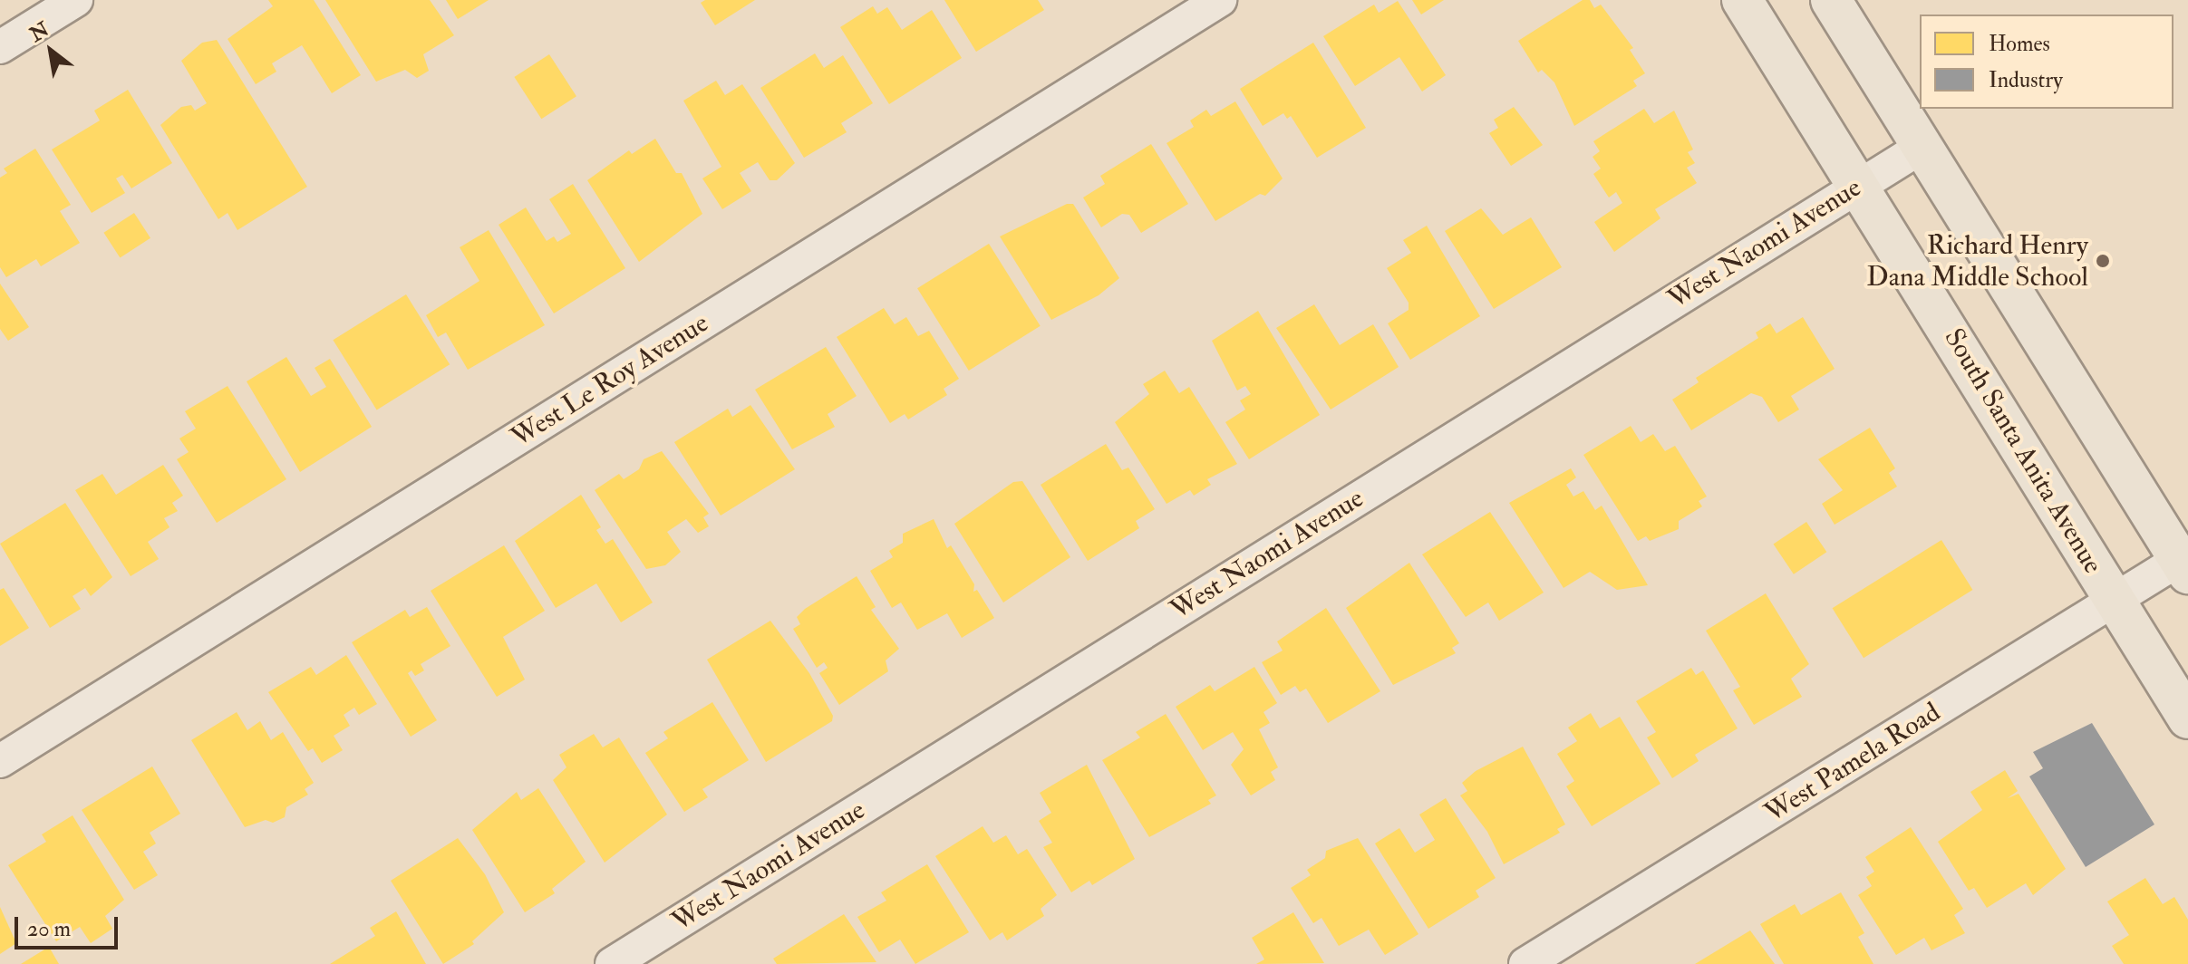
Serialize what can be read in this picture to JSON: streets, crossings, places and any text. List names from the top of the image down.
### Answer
{
  "streets": {
    "main road": ["South Santa Anita Avenue"],
    "street": ["West Naomi Avenue", "West Le Roy Avenue", "West Pamela Road"]
  },
  "crossings": [
    ["West Naomi Avenue", "South Santa Anita Avenue"],
    ["South Santa Anita Avenue", "West Pamela Road"]
  ],
  "places": ["Richard Henry Dana Middle School"],
  "legend": ["Homes", "Industry"],
  "scale_bar": "20 m",
  "north": "top left"
}
